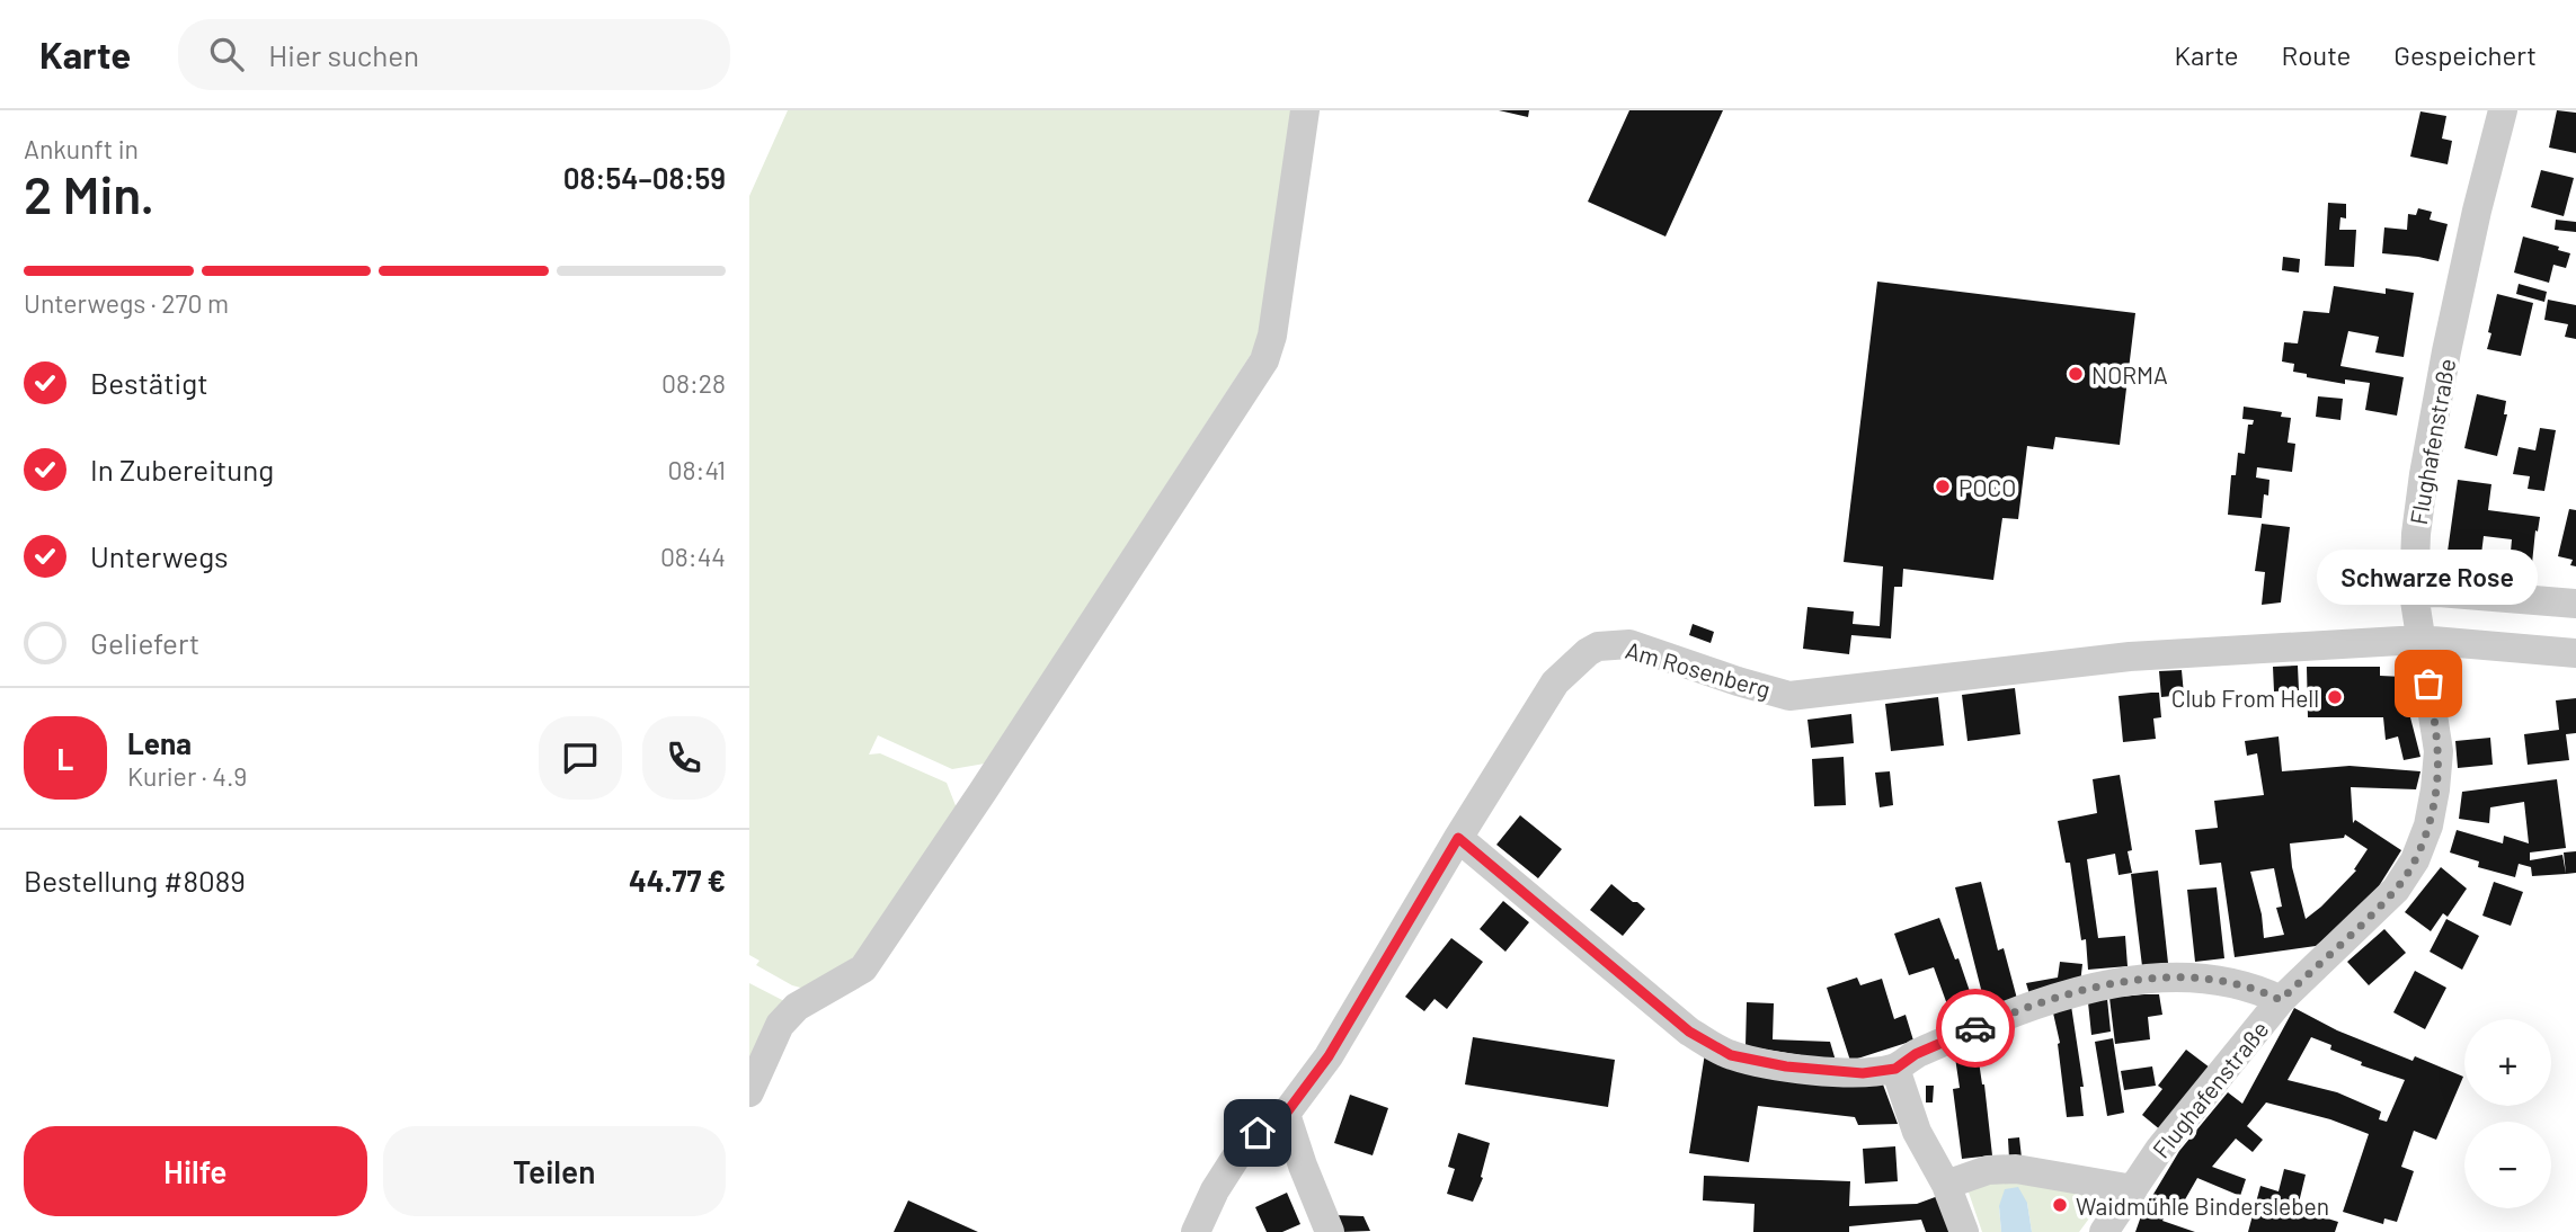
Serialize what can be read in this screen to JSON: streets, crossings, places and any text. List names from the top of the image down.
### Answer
{
  "streets": {
    "street": ["Flughafenstraße", "Am Rosenberg"]
  },
  "crossings": [
    ["Flughafenstraße", "Am Rosenberg"]
  ],
  "places": [
    "NORMA",
    "POCO",
    "Schwarze Rose",
    "Club From Hell",
    "Waidmühle Bindersleben"
  ],
  "page": {
    "header": "Karte",
    "search": "Hier suchen",
    "nav": ["Karte", "Route", "Gespeichert"],
    "heading": ["2 Min.", "Ankunft in", "08:54–08:59"],
    "panel": [
      "Lena",
      "Kurier · 4.9",
      "Bestellung #8089",
      "44.77 €"
    ],
    "bar": "Unterwegs · 270 m",
    "list": [
      ["Bestätigt", "08:28"],
      ["In Zubereitung", "08:41"],
      ["Unterwegs", "08:44"],
      "Geliefert"
    ],
    "bubble": "Schwarze Rose",
    "round": "L",
    "map_buttons": ["+", "−"],
    "buttons": ["Hilfe", "Teilen"]
  }
}
